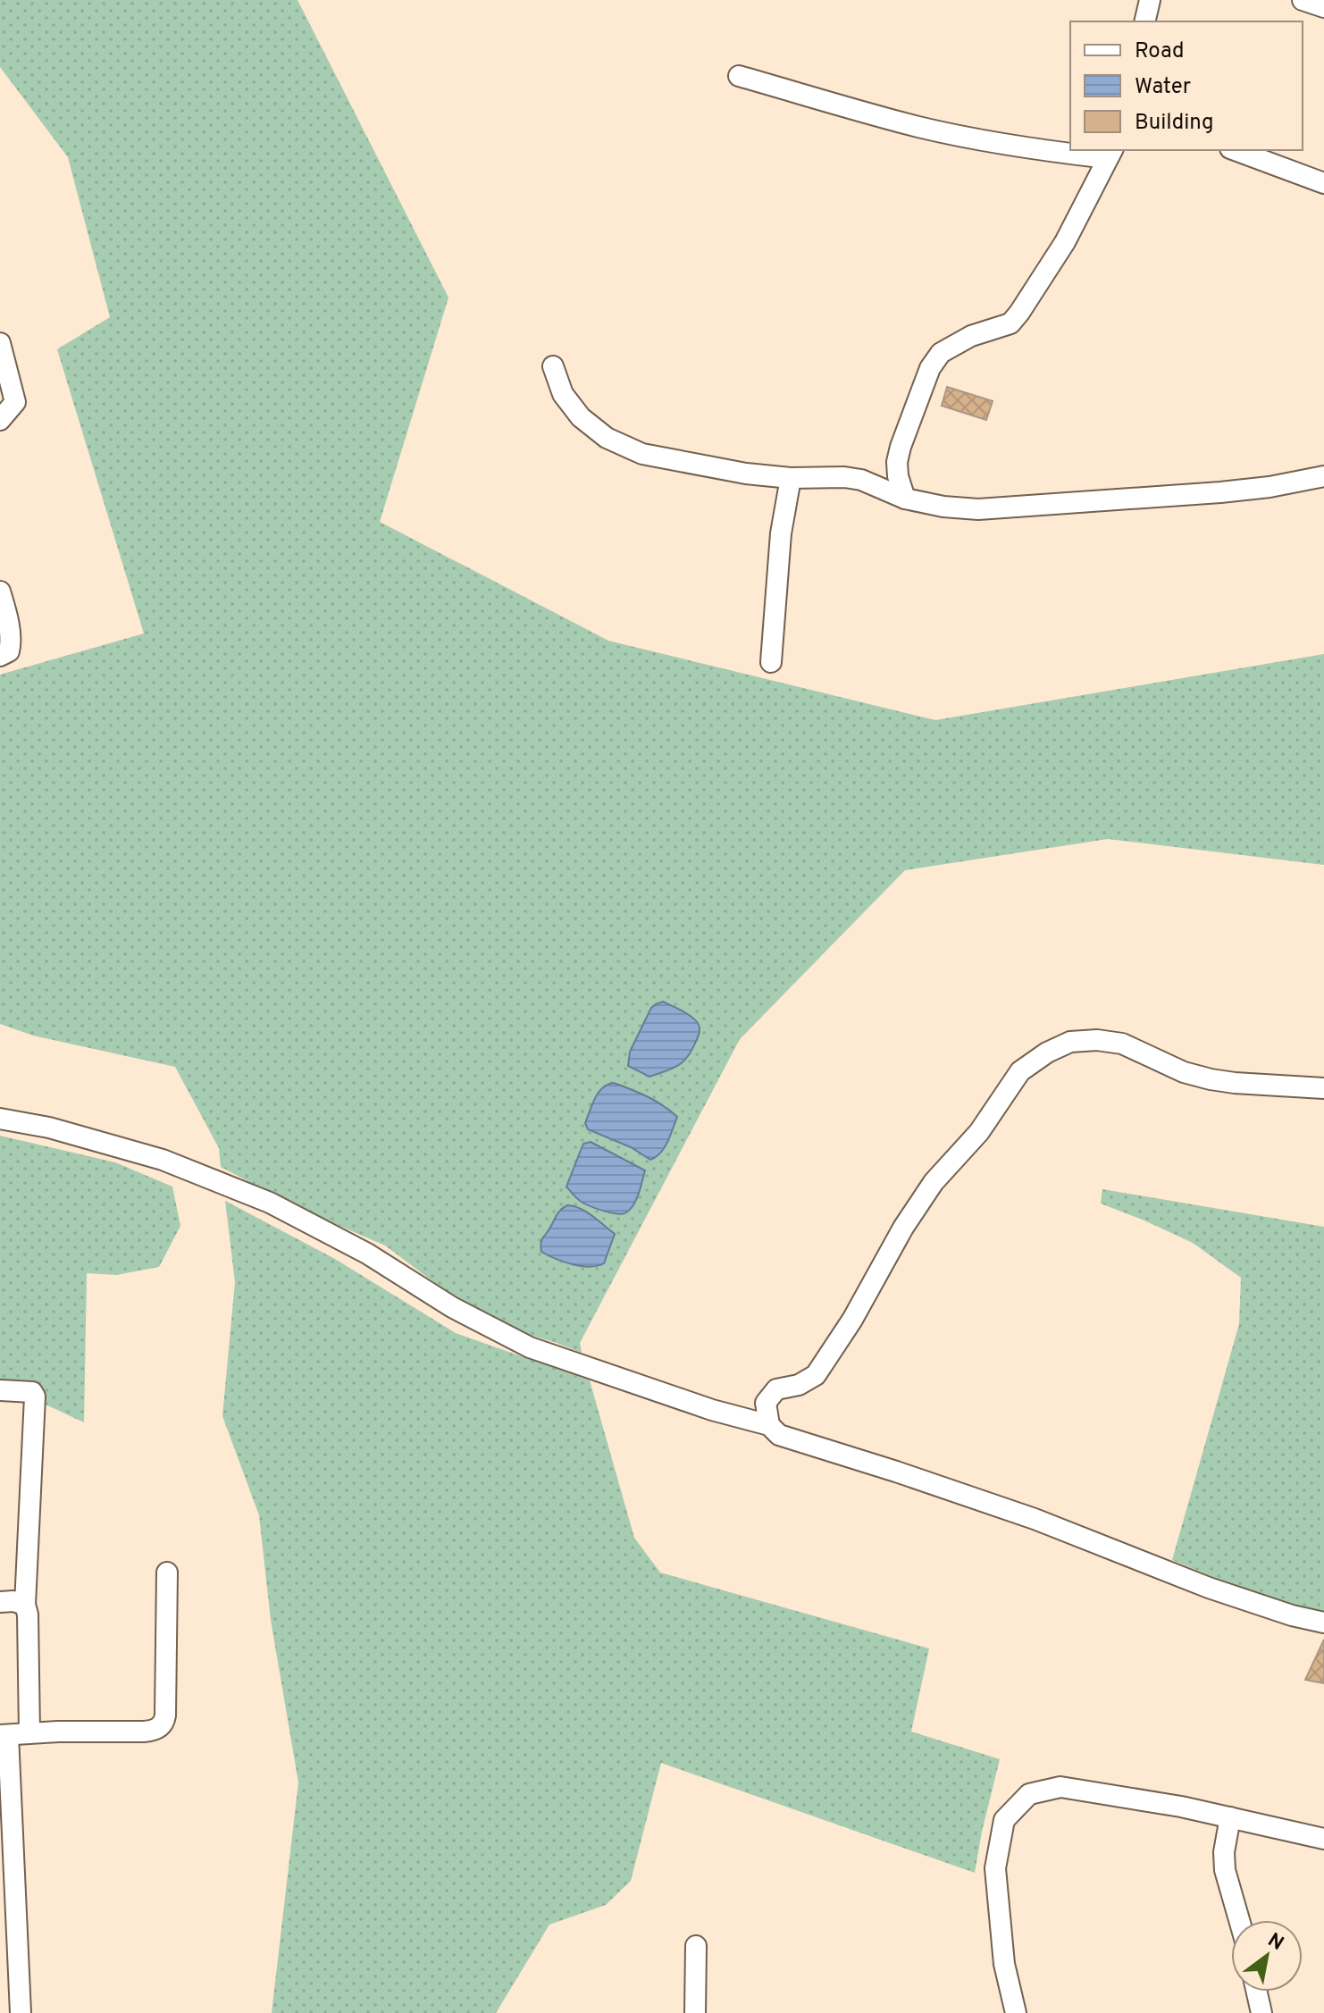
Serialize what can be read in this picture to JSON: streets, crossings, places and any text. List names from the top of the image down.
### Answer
{
  "legend": ["Road", "Water", "Building"],
  "north": "top right"
}
